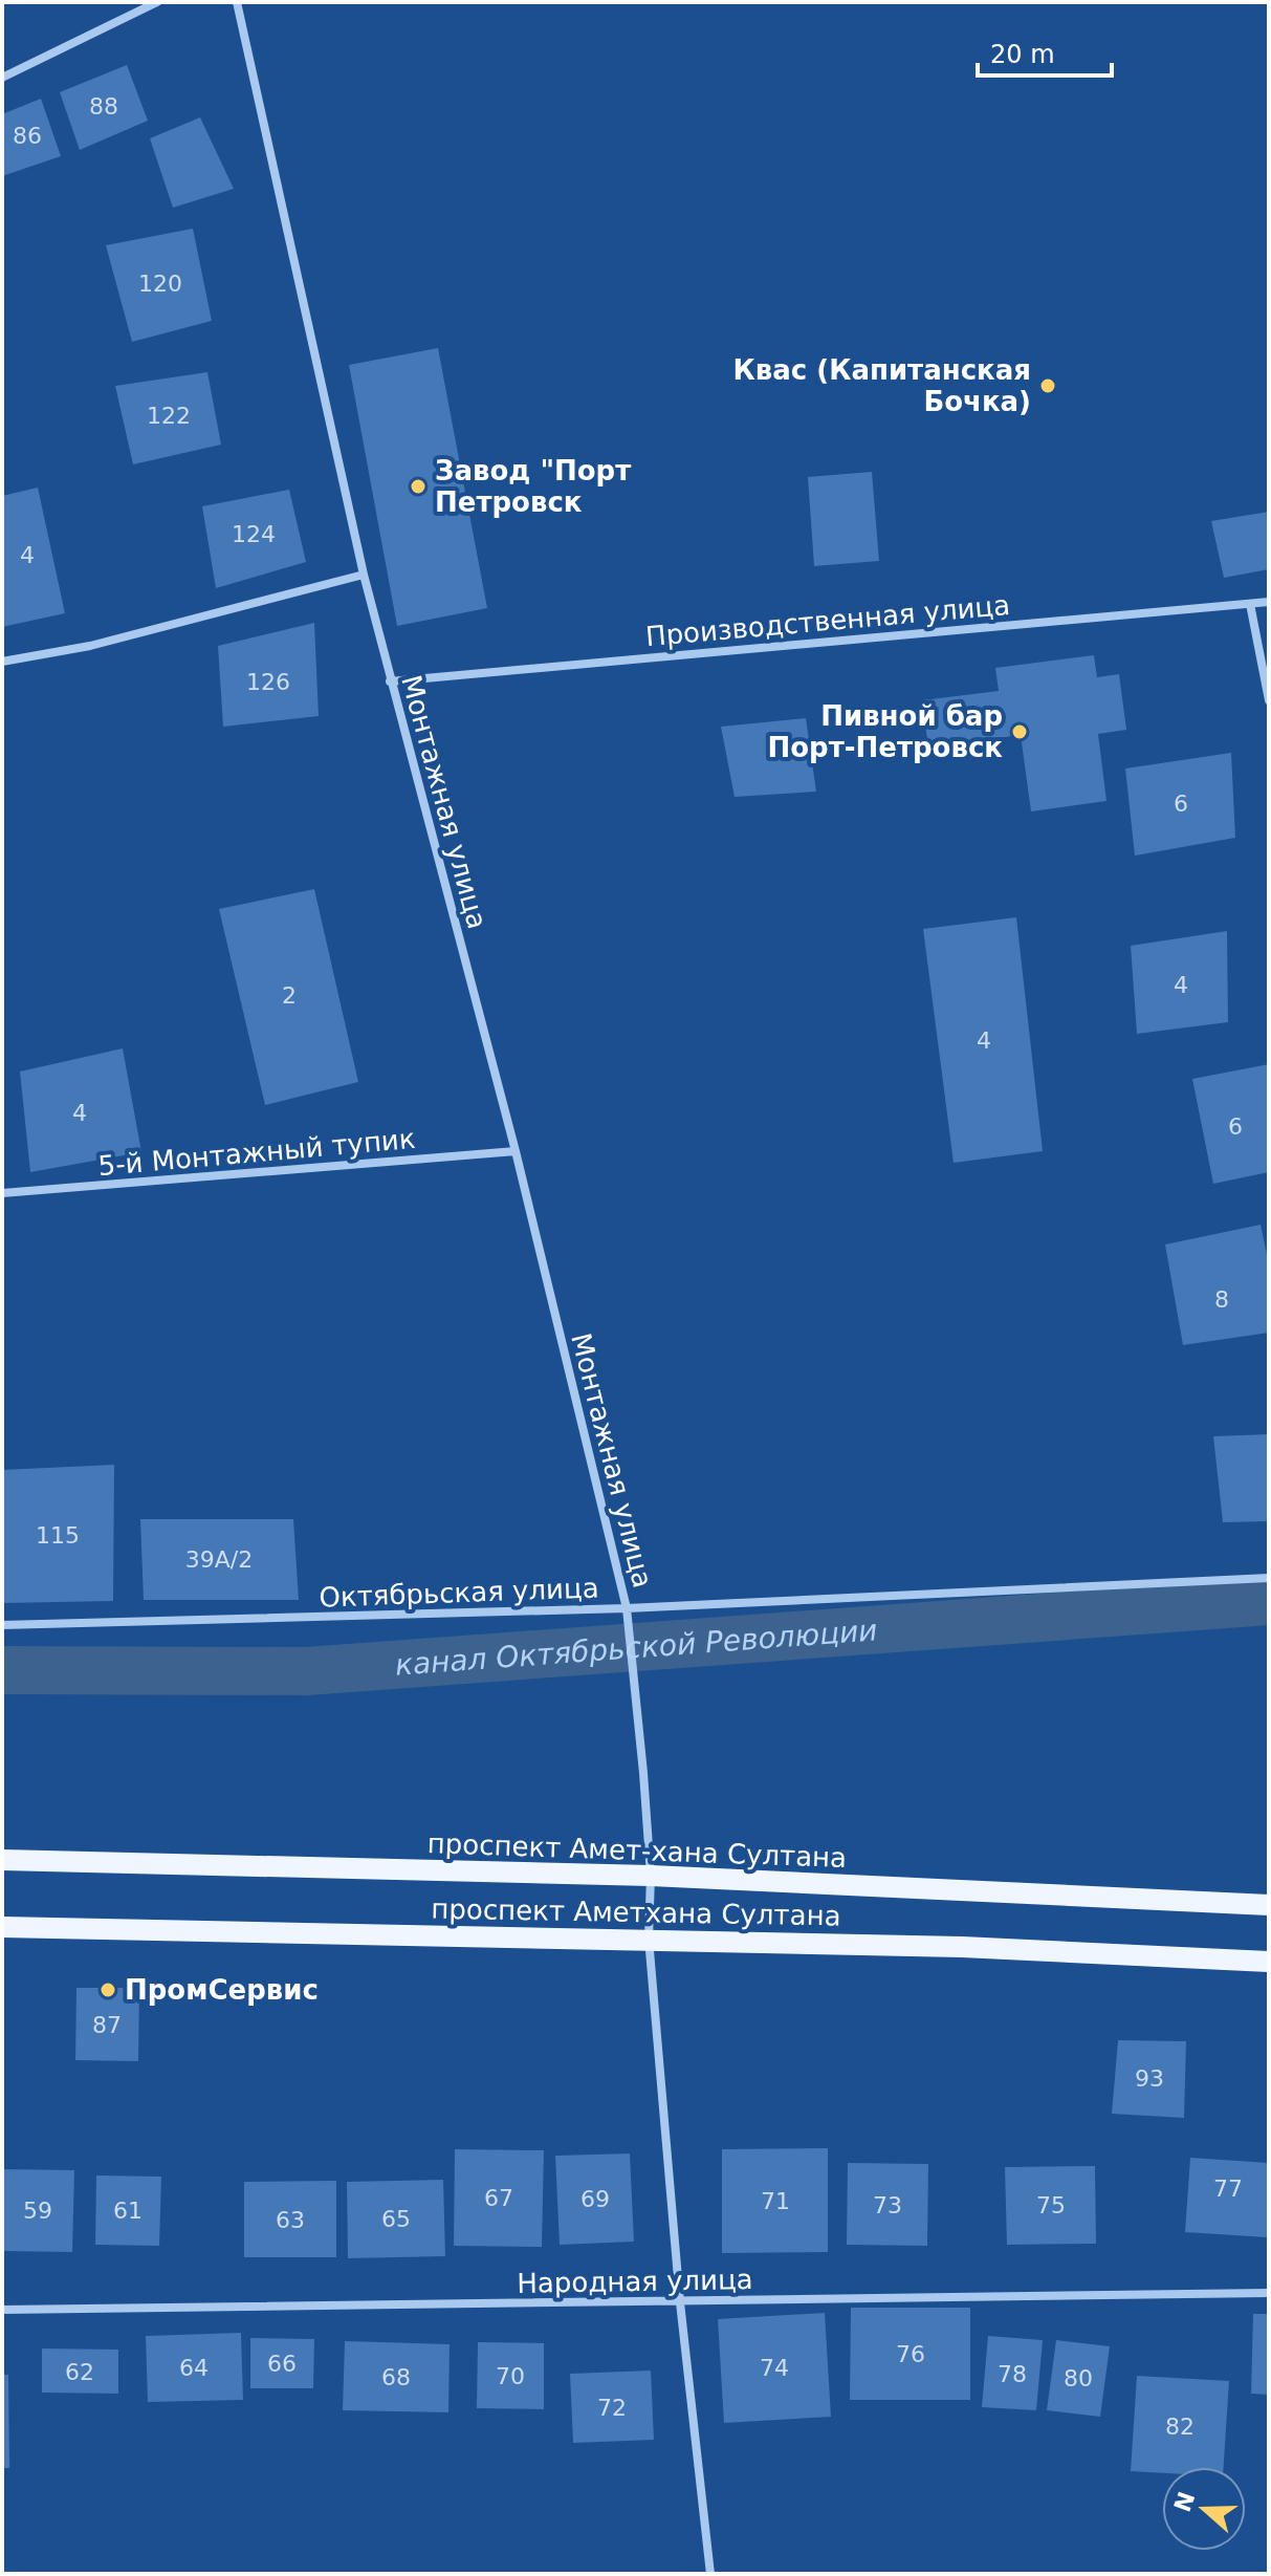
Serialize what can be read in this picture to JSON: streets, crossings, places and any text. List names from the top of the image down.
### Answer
{
  "streets": {
    "main road": ["проспект Амет-хана Султана", "проспект Аметхана Султана"],
    "street": [
      "Производственная улица",
      "Монтажная улица",
      "5-й Монтажный тупик",
      "Октябрьская улица",
      "Народная улица"
    ]
  },
  "crossings": [
    ["Производственная улица", "Монтажная улица"],
    ["Монтажная улица", "5-й Монтажный тупик"],
    ["Монтажная улица", "Октябрьская улица"],
    ["Монтажная улица", "проспект Амет-хана Султана"],
    ["Монтажная улица", "проспект Аметхана Султана"],
    ["Монтажная улица", "Народная улица"]
  ],
  "water": ["канал Октябрьской Революции"],
  "places": [
    "Квас (Капитанская Бочка)",
    "Завод \"Порт Петровск",
    "Пивной бар Порт-Петровск",
    "ПромСервис"
  ],
  "house_numbers": [
    "88",
    "86",
    "120",
    "122",
    "124",
    "4",
    "126",
    "6",
    "4",
    "2",
    "4",
    "4",
    "6",
    "8",
    "115",
    "39А/2",
    "87",
    "93",
    "77",
    "67",
    "69",
    "71",
    "73",
    "75",
    "59",
    "61",
    "65",
    "63",
    "76",
    "66",
    "64",
    "74",
    "62",
    "78",
    "70",
    "68",
    "80",
    "72",
    "82"
  ],
  "scale_bar": "20 m",
  "north": "left"
}
